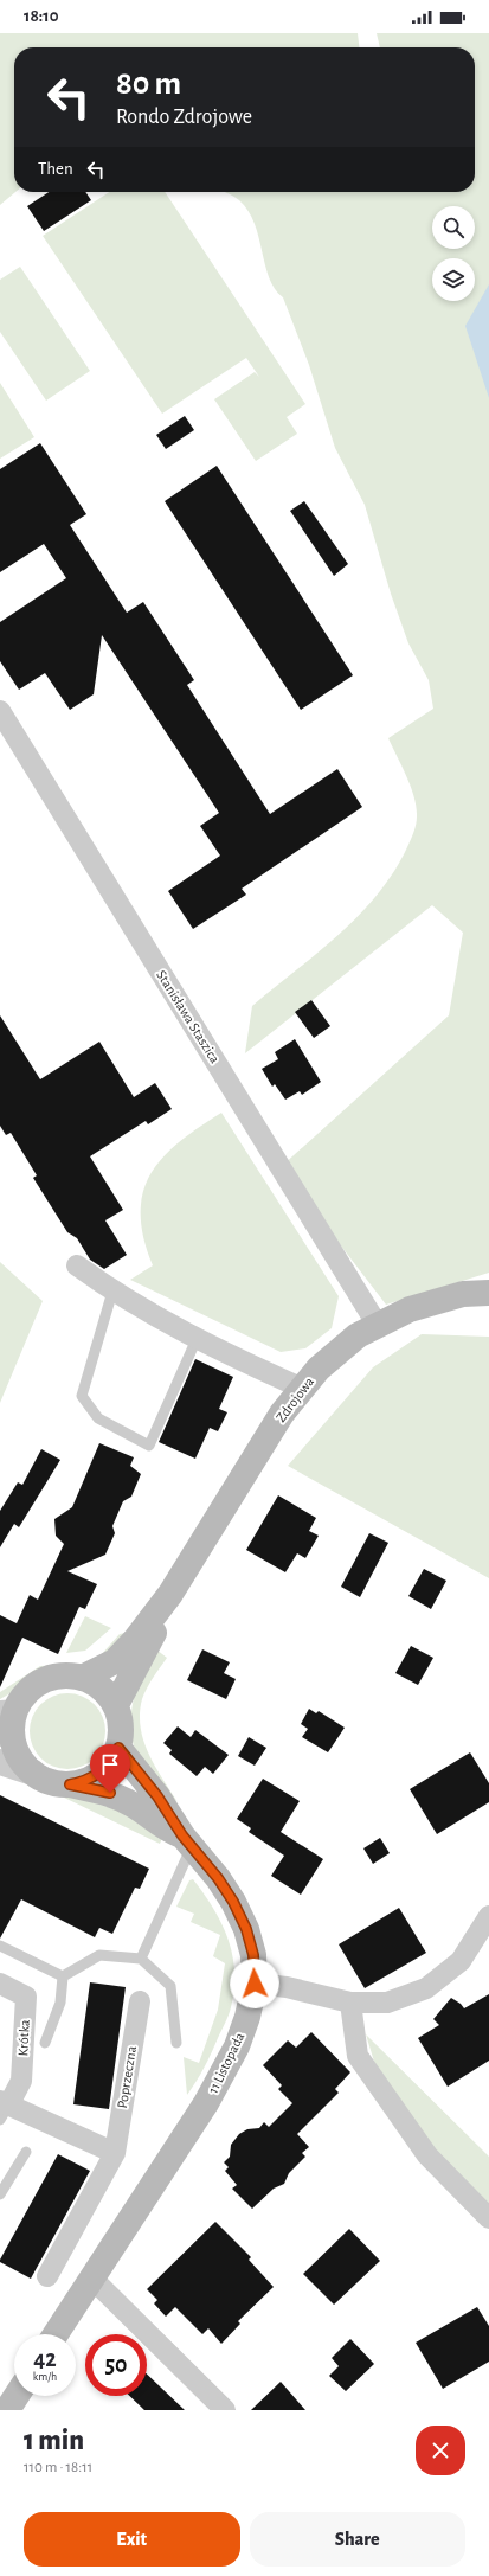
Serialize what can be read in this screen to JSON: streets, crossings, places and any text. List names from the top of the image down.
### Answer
{
  "streets": {
    "main road": ["Zdrojowa", "11 Listopada"],
    "street": ["Stanisława Staszica", "Krótka", "Poprzeczna"]
  },
  "crossings": [
    ["Stanisława Staszica", "Zdrojowa"],
    ["Zdrojowa", "11 Listopada"]
  ],
  "page": {
    "status": "18:10",
    "turn": ["80 m", "Rondo Zdrojowe"],
    "then": "Then",
    "speed": "42 km/h",
    "limit": "50",
    "heading": ["1 min", "110 m · 18:11"],
    "buttons": ["Exit", "Share"]
  }
}
